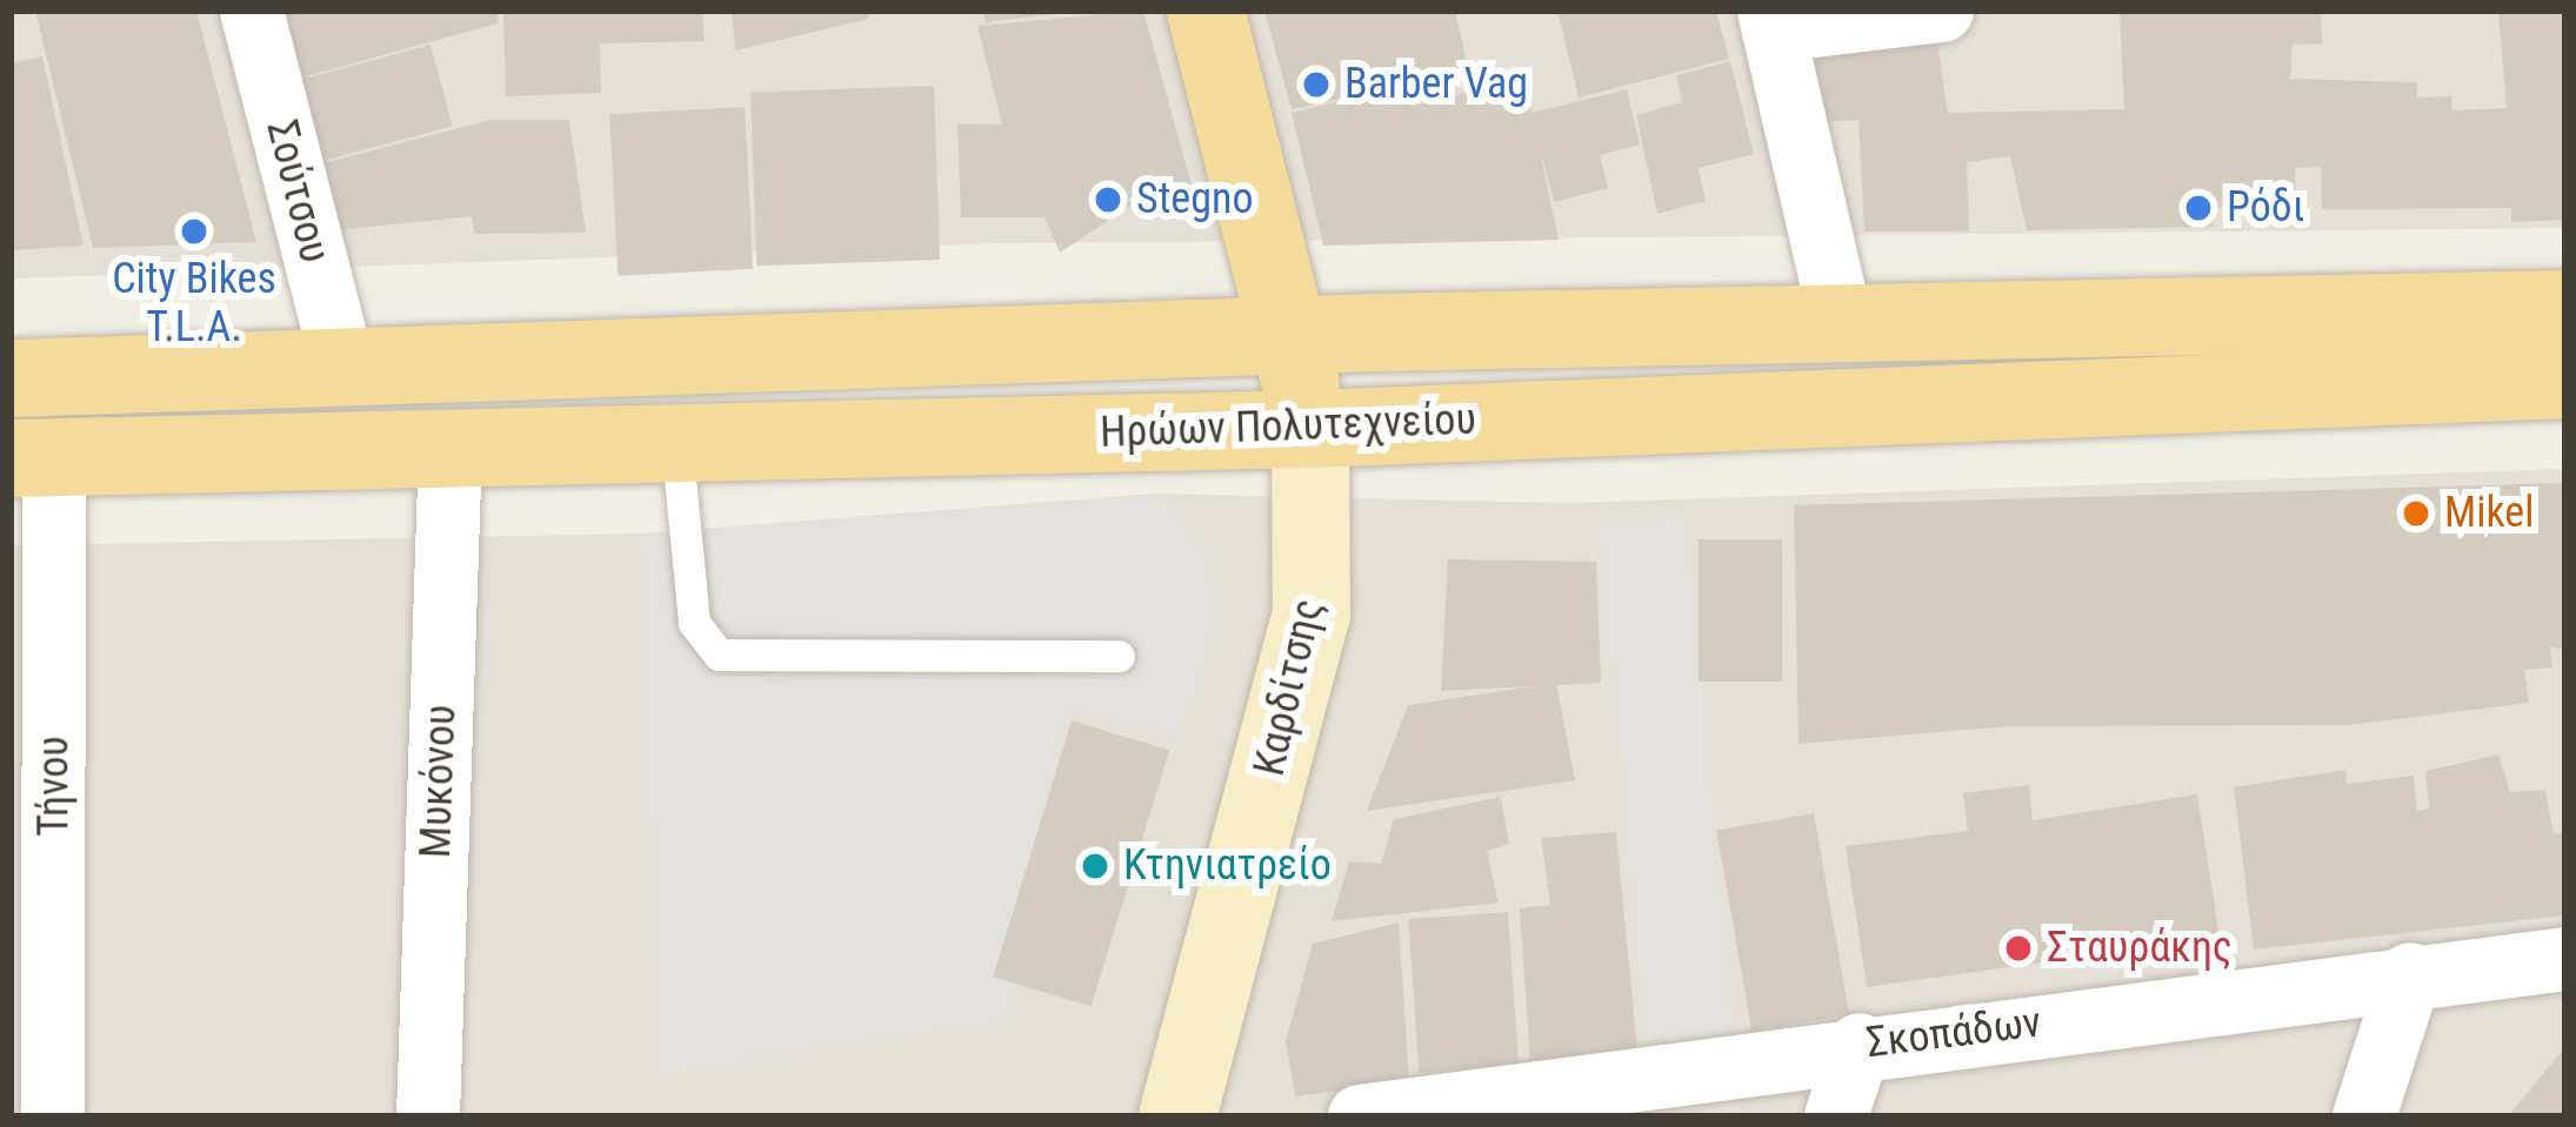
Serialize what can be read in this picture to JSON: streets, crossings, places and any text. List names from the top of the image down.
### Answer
{
  "streets": {
    "main road": ["Ηρώων Πολυτεχνείου", "Καρδίτσης"],
    "street": [
      "Σούτσου",
      "Μυκόνου",
      "Τήνου",
      "Σκοπάδων"
    ]
  },
  "crossings": [
    ["Ηρώων Πολυτεχνείου", "Καρδίτσης"],
    ["Ηρώων Πολυτεχνείου", "Μυκόνου"],
    ["Ηρώων Πολυτεχνείου", "Τήνου"]
  ],
  "places": [
    "Barber Vag",
    "Stegno",
    "Ρόδι",
    "City Bikes T.L.A.",
    "Mikel",
    "Κτηνιατρείο",
    "Σταυράκης"
  ]
}
